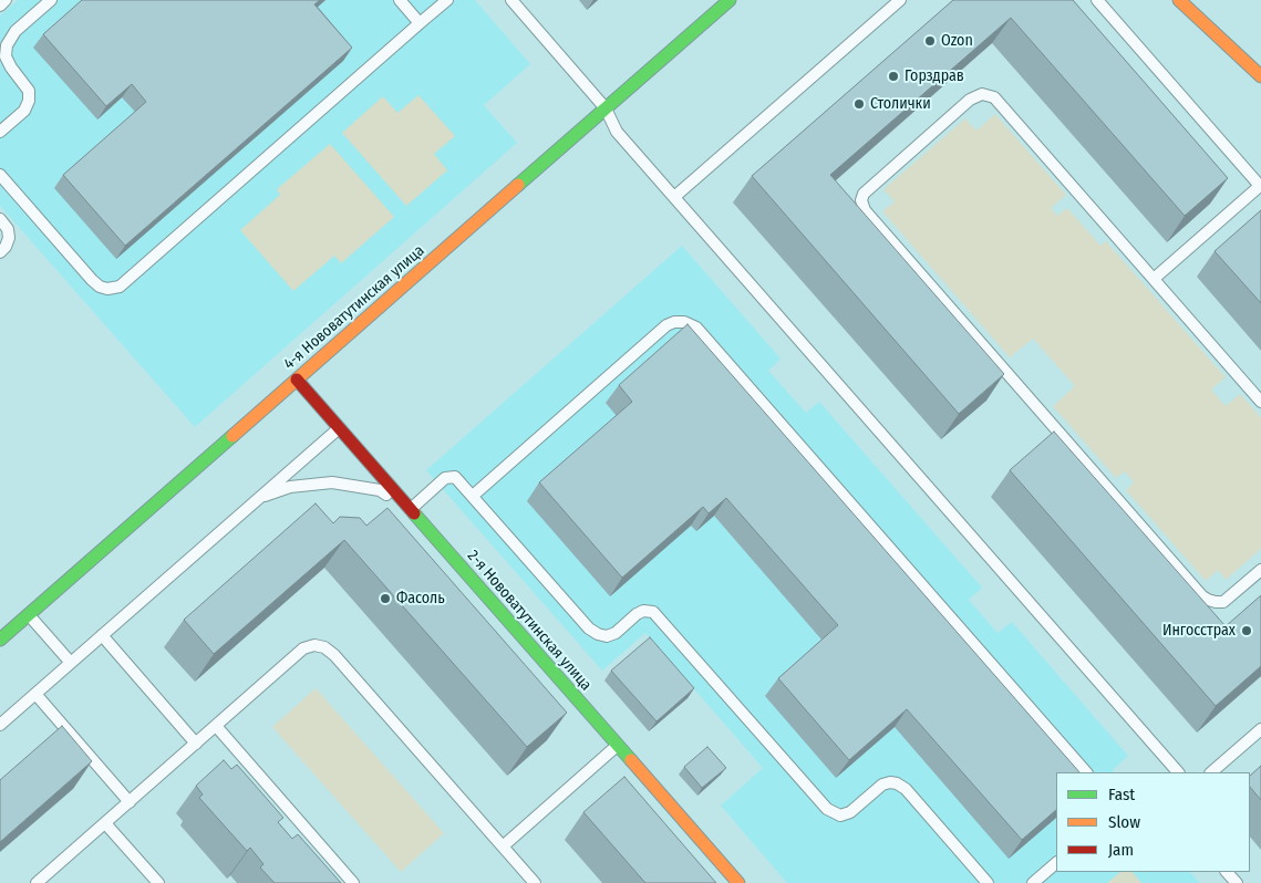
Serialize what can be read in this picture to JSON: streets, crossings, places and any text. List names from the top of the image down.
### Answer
{
  "streets": {
    "street": ["4-я Нововатутинская улица", "2-я Нововатутинская улица"]
  },
  "crossings": [
    ["4-я Нововатутинская улица", "2-я Нововатутинская улица"]
  ],
  "places": [
    "Ozon",
    "Горздрав",
    "Столички",
    "Фасоль",
    "Ингосстрах"
  ],
  "legend": ["Fast", "Slow", "Jam"]
}
